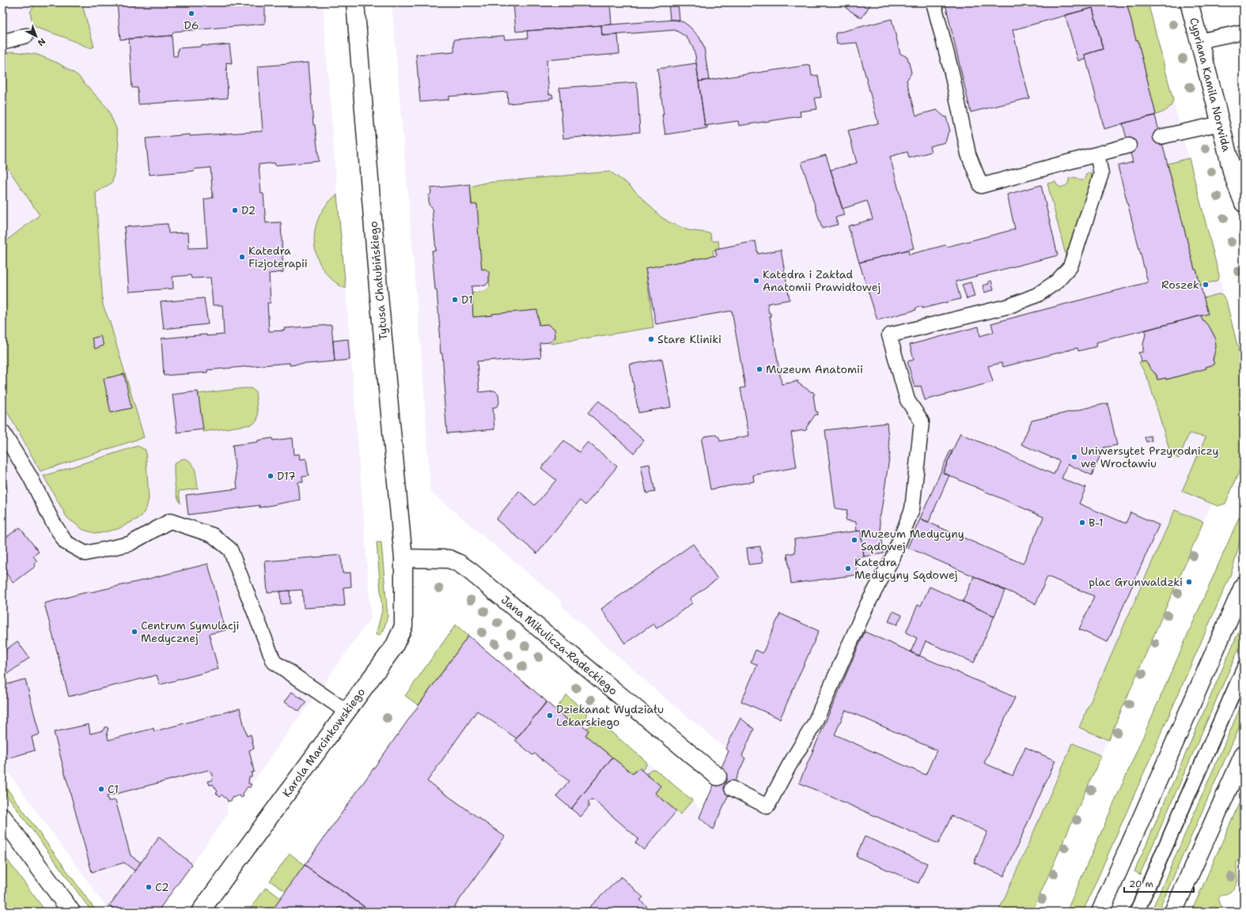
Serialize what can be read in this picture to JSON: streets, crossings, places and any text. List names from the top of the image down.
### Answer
{
  "streets": {
    "street": [
      "Cypriana Kamila Norwida",
      "Tytusa Chałubińskiego",
      "Jana Mikulicza-Radeckiego",
      "Karola Marcinkowskiego"
    ]
  },
  "crossings": [
    ["Tytusa Chałubińskiego", "Jana Mikulicza-Radeckiego"],
    ["Tytusa Chałubińskiego", "Karola Marcinkowskiego"],
    ["Jana Mikulicza-Radeckiego", "Karola Marcinkowskiego"]
  ],
  "places": [
    "D6",
    "D2",
    "Katedra Fizjoterapii",
    "Katedra i Zakład Anatomii Prawidłowej",
    "Roszek",
    "D1",
    "Stare Kliniki",
    "Muzeum Anatomii",
    "Uniwersytet Przyrodniczy we Wrocławiu",
    "D17",
    "B-1",
    "Muzeum Medycyny Sądowej",
    "Katedra Medycyny Sądowej",
    "plac Grunwaldzki",
    "Centrum Symulacji Medycznej",
    "Dziekanat Wydziału Lekarskiego",
    "C1",
    "C2"
  ],
  "scale_bar": "20 m",
  "north": "bottom right"
}
